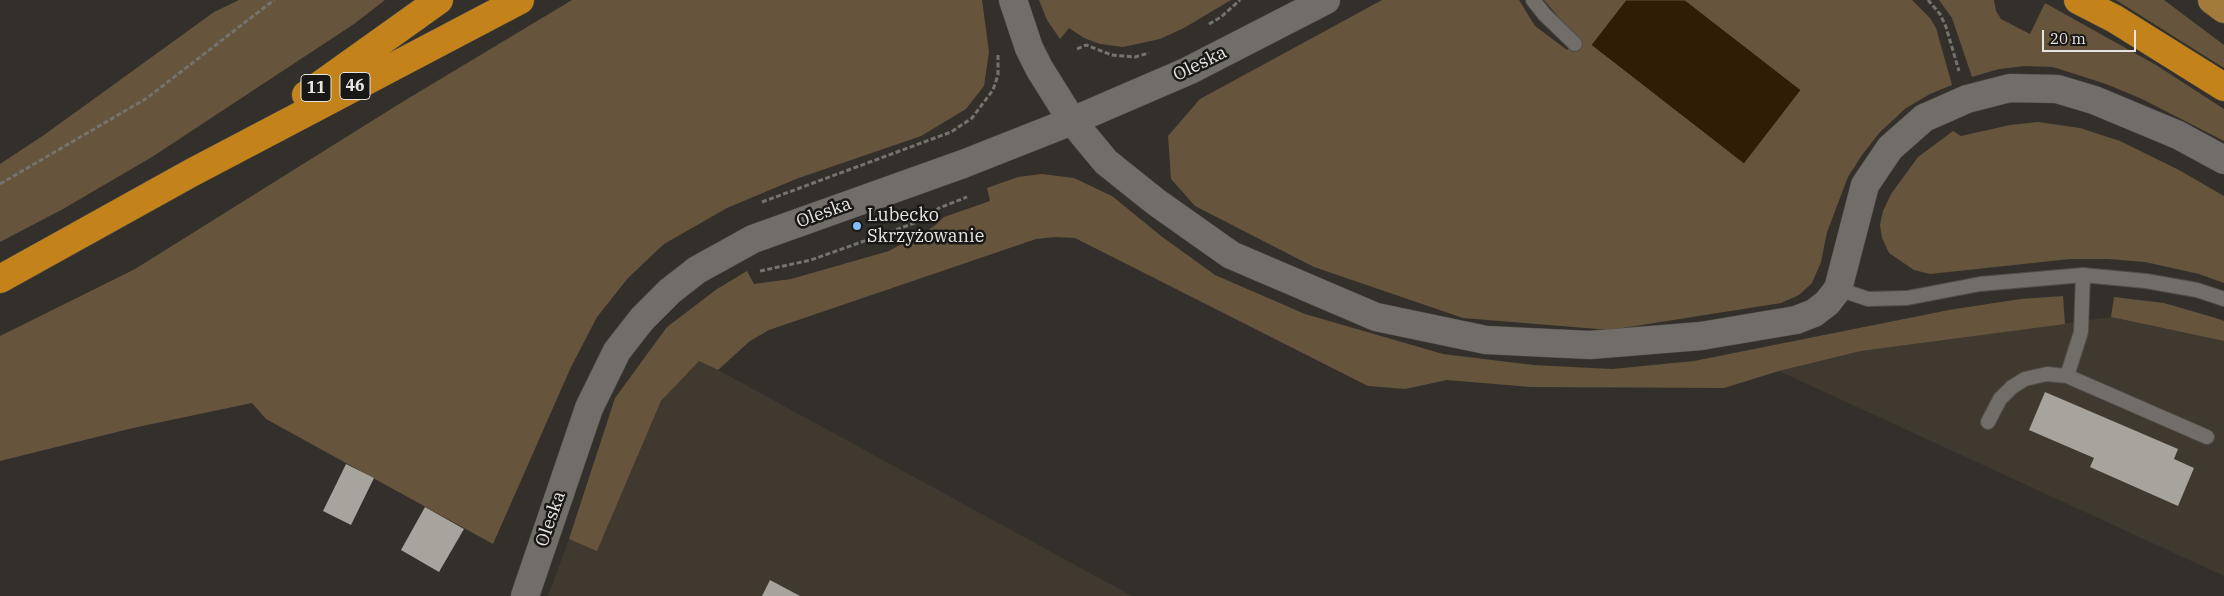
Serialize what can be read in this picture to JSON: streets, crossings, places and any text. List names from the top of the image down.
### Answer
{
  "streets": {
    "highway": ["46", "11"],
    "street": ["Oleska"]
  },
  "crossings": [
    ["46", "11"]
  ],
  "places": ["Lubecko Skrzyżowanie"],
  "scale_bar": "20 m"
}
